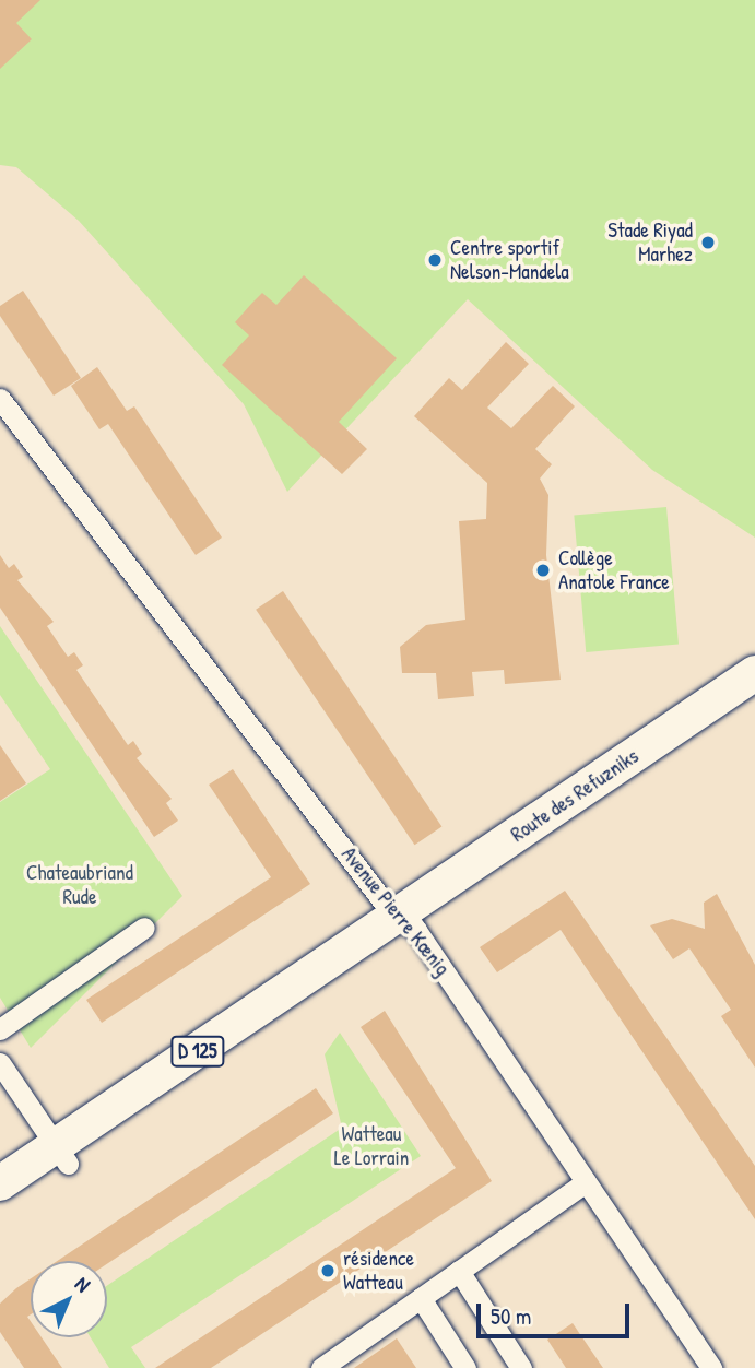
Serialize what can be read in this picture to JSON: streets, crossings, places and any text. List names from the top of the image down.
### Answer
{
  "streets": {
    "main road": ["Route des Refuzniks", "D 125"],
    "street": ["Avenue Pierre Kœnig"]
  },
  "crossings": [
    ["Route des Refuzniks", "Avenue Pierre Kœnig"],
    ["Route des Refuzniks", "D 125"],
    ["Avenue Pierre Kœnig", "D 125"]
  ],
  "parks": ["Chateaubriand Rude", "Watteau Le Lorrain"],
  "places": [
    "Stade Riyad Marhez",
    "Centre sportif Nelson-Mandela",
    "Collège Anatole France",
    "résidence Watteau"
  ],
  "scale_bar": "50 m",
  "north": "top right"
}
